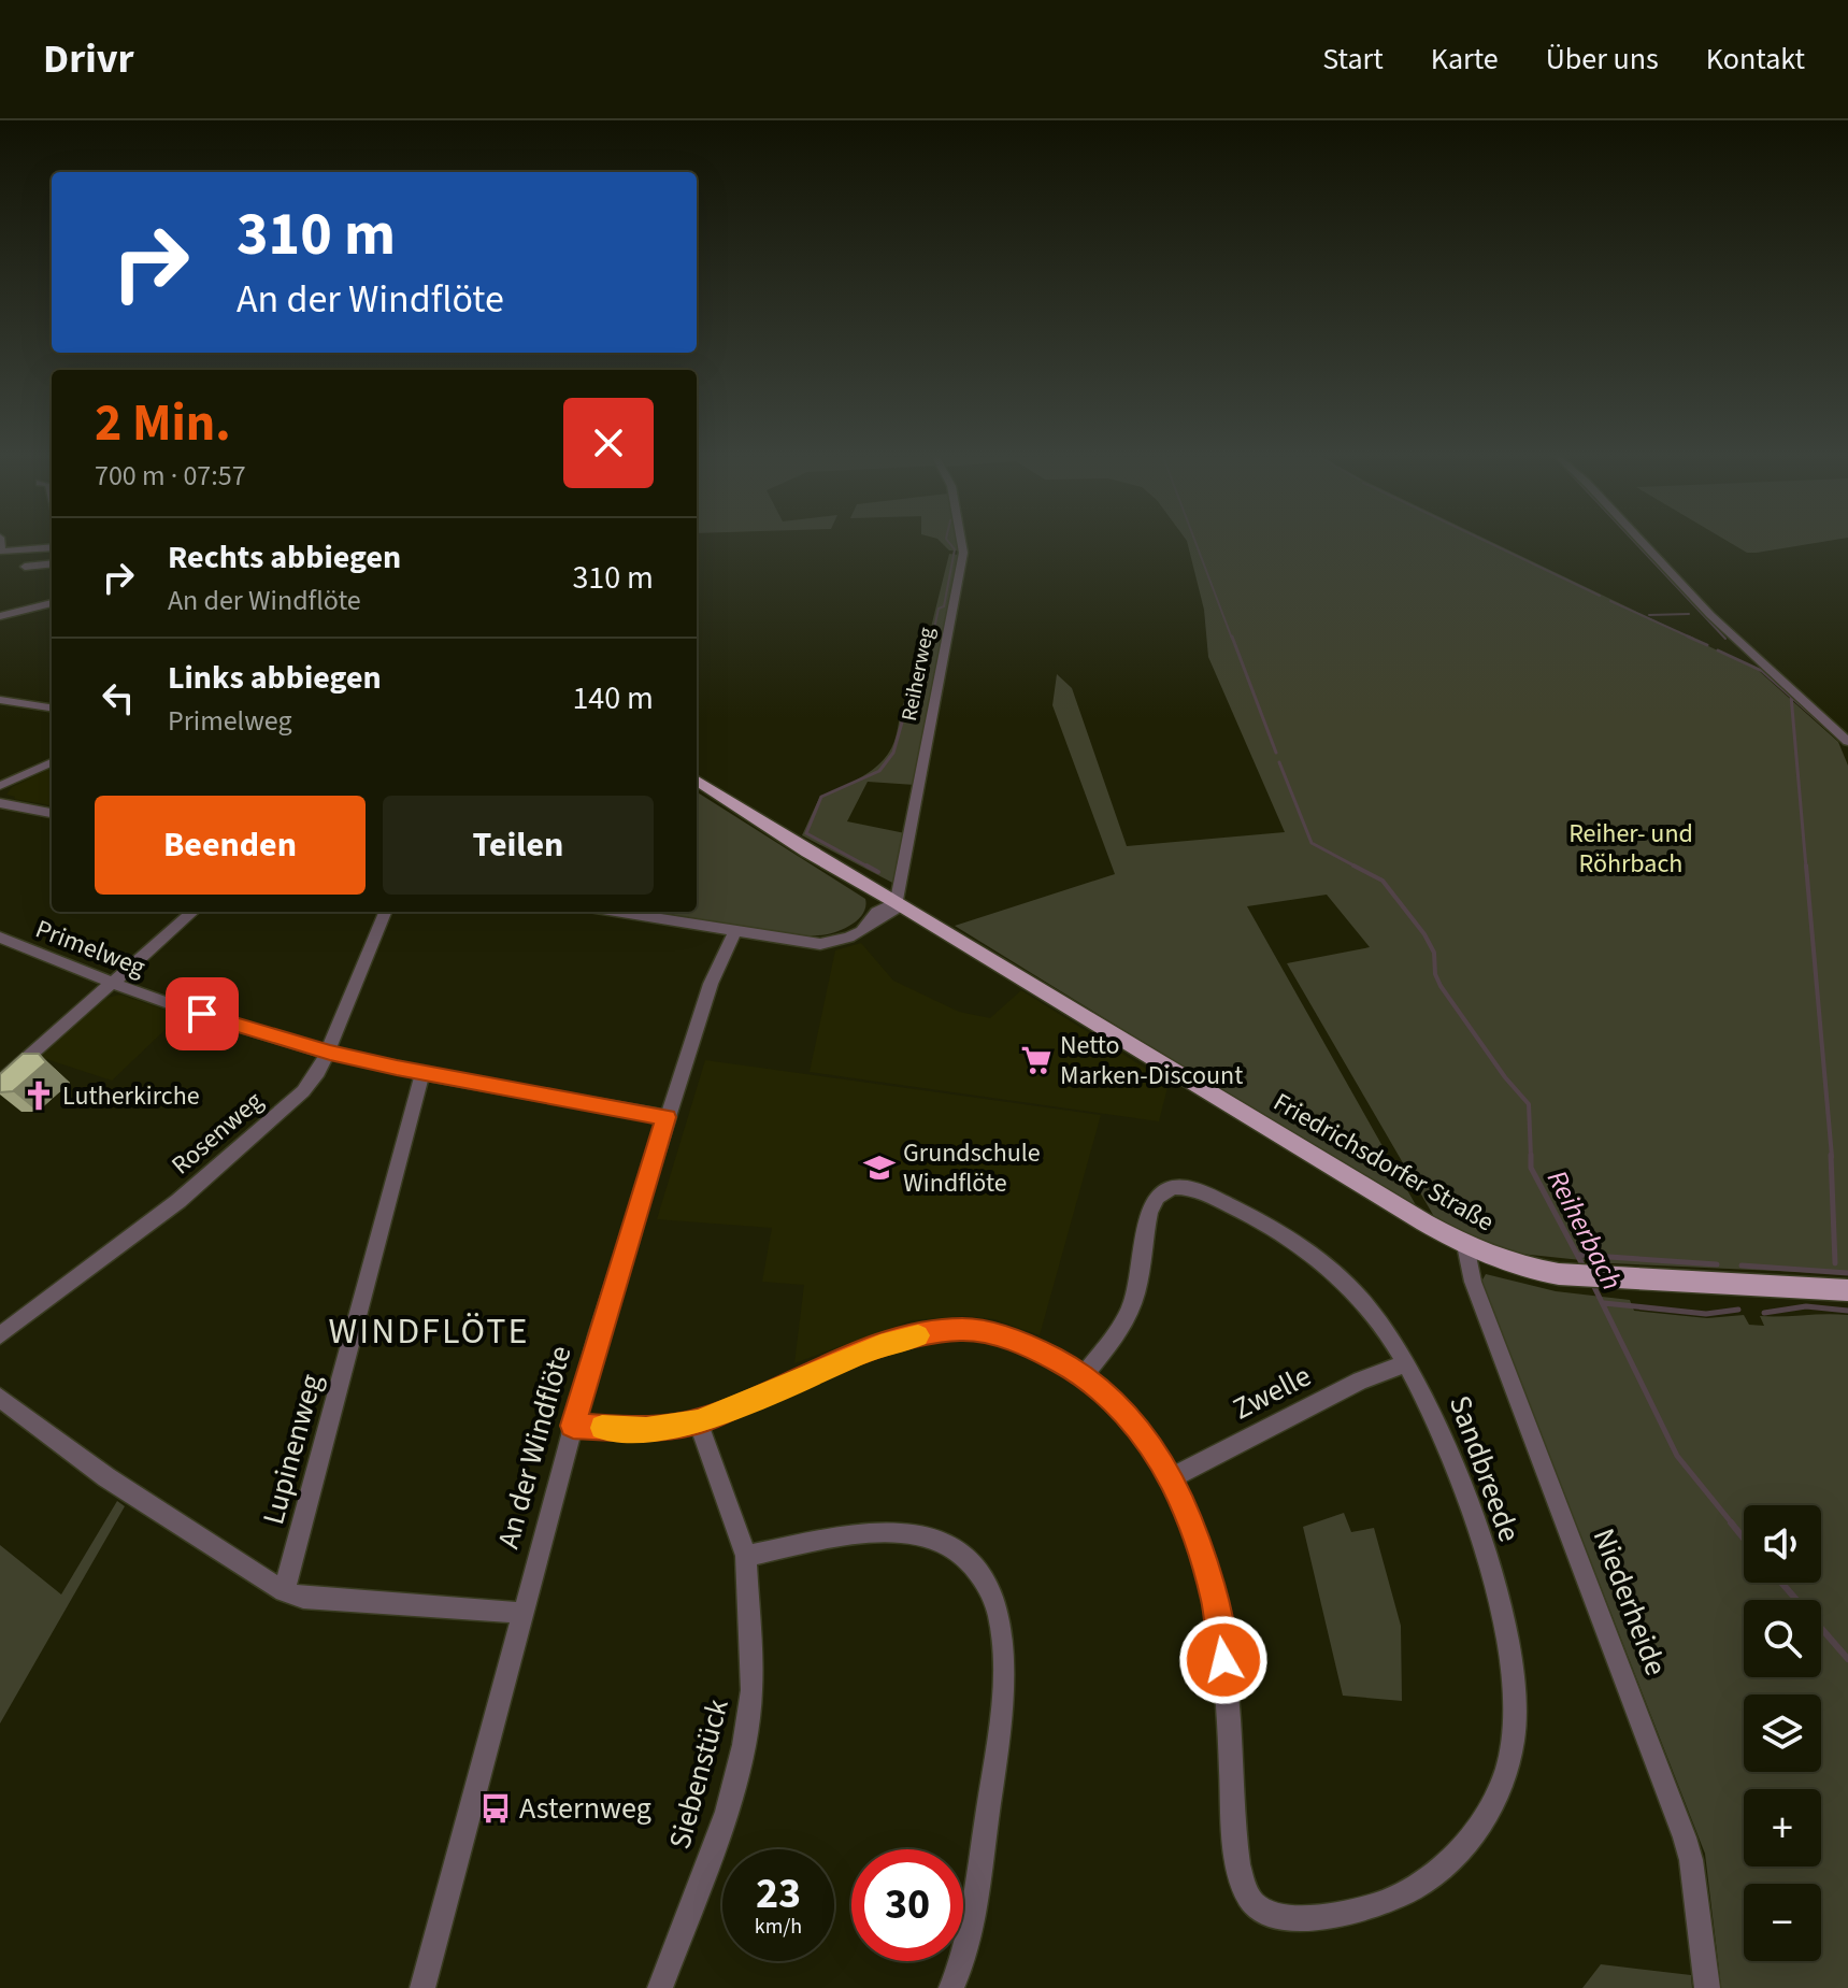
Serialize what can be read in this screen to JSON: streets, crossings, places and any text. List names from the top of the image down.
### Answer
{
  "streets": {
    "main road": ["Friedrichsdorfer Straße"],
    "street": [
      "Reiherweg",
      "Primelweg",
      "Rosenweg",
      "Zwelle",
      "An der Windflöte",
      "Lupinenweg",
      "Sandbreede",
      "Niederheide",
      "Siebenstück"
    ]
  },
  "crossings": [
    ["Reiherweg", "Friedrichsdorfer Straße"],
    ["Primelweg", "Rosenweg"],
    ["Primelweg", "An der Windflöte"],
    ["Primelweg", "Lupinenweg"],
    ["Friedrichsdorfer Straße", "Niederheide"],
    ["Zwelle", "Sandbreede"]
  ],
  "districts": ["WINDFLÖTE"],
  "water": ["Reiherbach"],
  "parks": ["Reiher- und Röhrbach"],
  "places": {
    "supermarket": ["Netto Marken-Discount"],
    "church": ["Lutherkirche"],
    "school or university": ["Grundschule Windflöte"],
    "bus stop": ["Asternweg"]
  },
  "page": {
    "header": "Drivr",
    "nav": [
      "Start",
      "Karte",
      "Über uns",
      "Kontakt"
    ],
    "turn": ["310 m", "An der Windflöte"],
    "heading": ["2 Min.", "700 m · 07:57"],
    "list": [
      {
        "name": "Rechts abbiegen",
        "note": "An der Windflöte",
        "value": "310 m"
      },
      {
        "name": "Links abbiegen",
        "note": "Primelweg",
        "value": "140 m"
      }
    ],
    "buttons": ["Beenden", "Teilen"],
    "map_buttons": ["+", "−"],
    "speed": "23 km/h",
    "limit": "30"
  }
}
